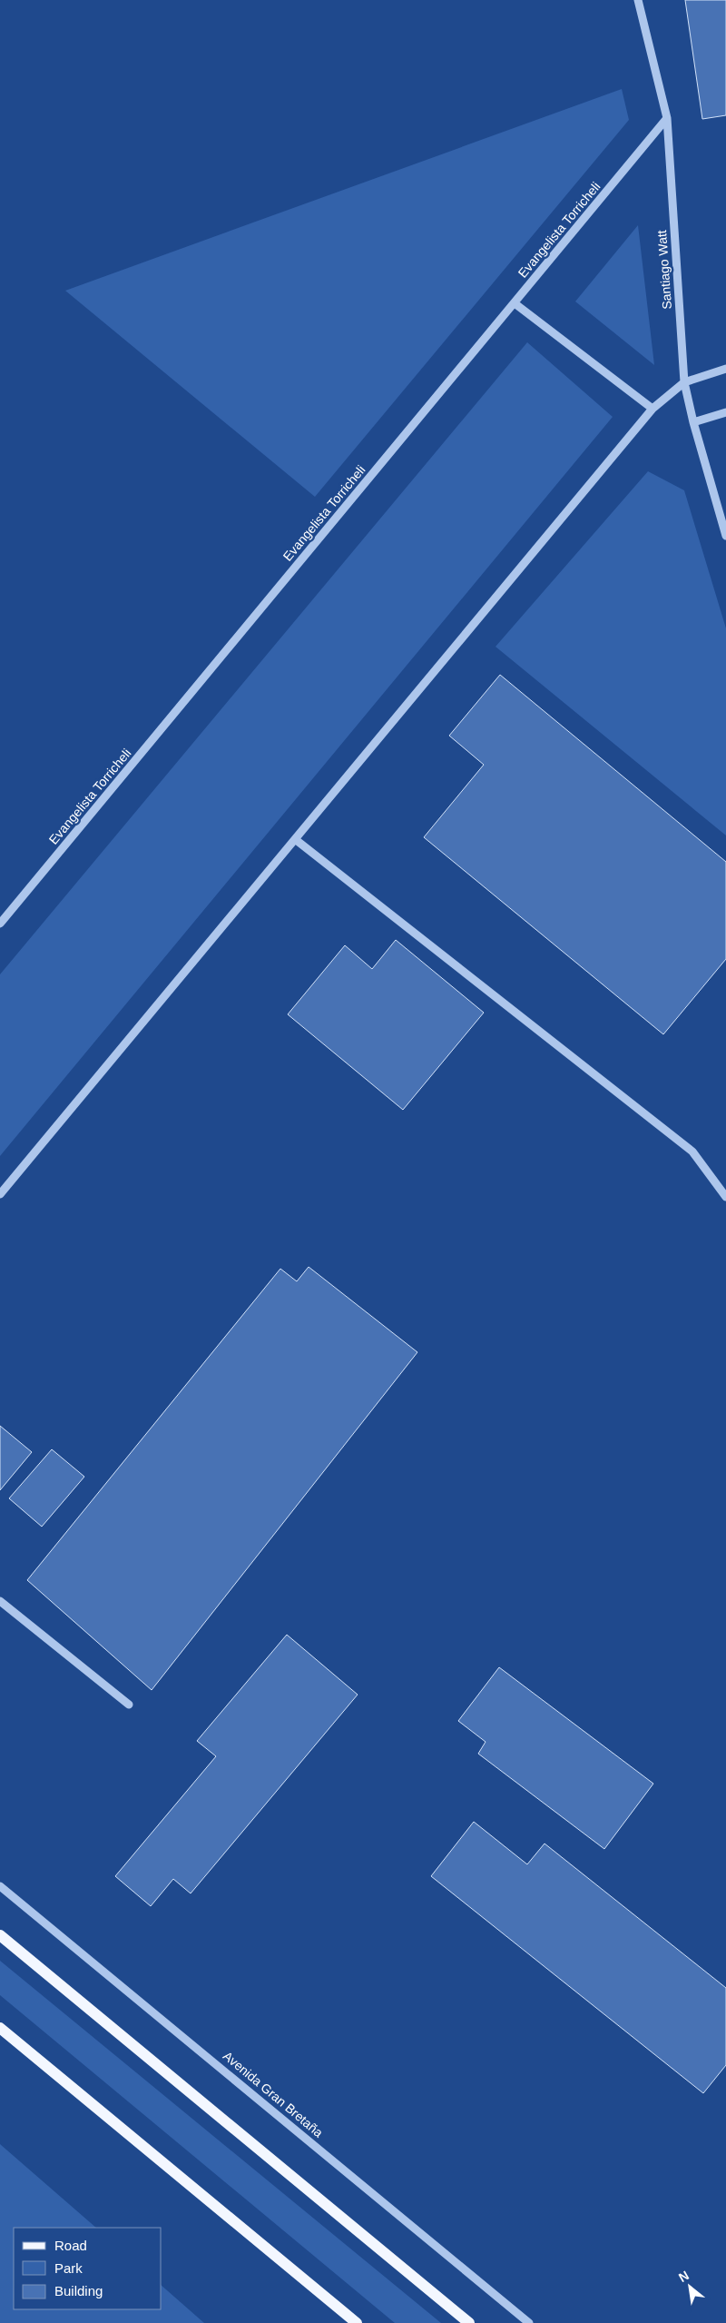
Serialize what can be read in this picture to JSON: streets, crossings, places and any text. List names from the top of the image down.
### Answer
{
  "streets": {
    "street": ["Evangelista Torricheli", "Santiago Watt", "Avenida Gran Bretaña"]
  },
  "crossings": [
    ["Evangelista Torricheli", "Santiago Watt"]
  ],
  "legend": ["Road", "Park", "Building"],
  "north": "top left"
}
